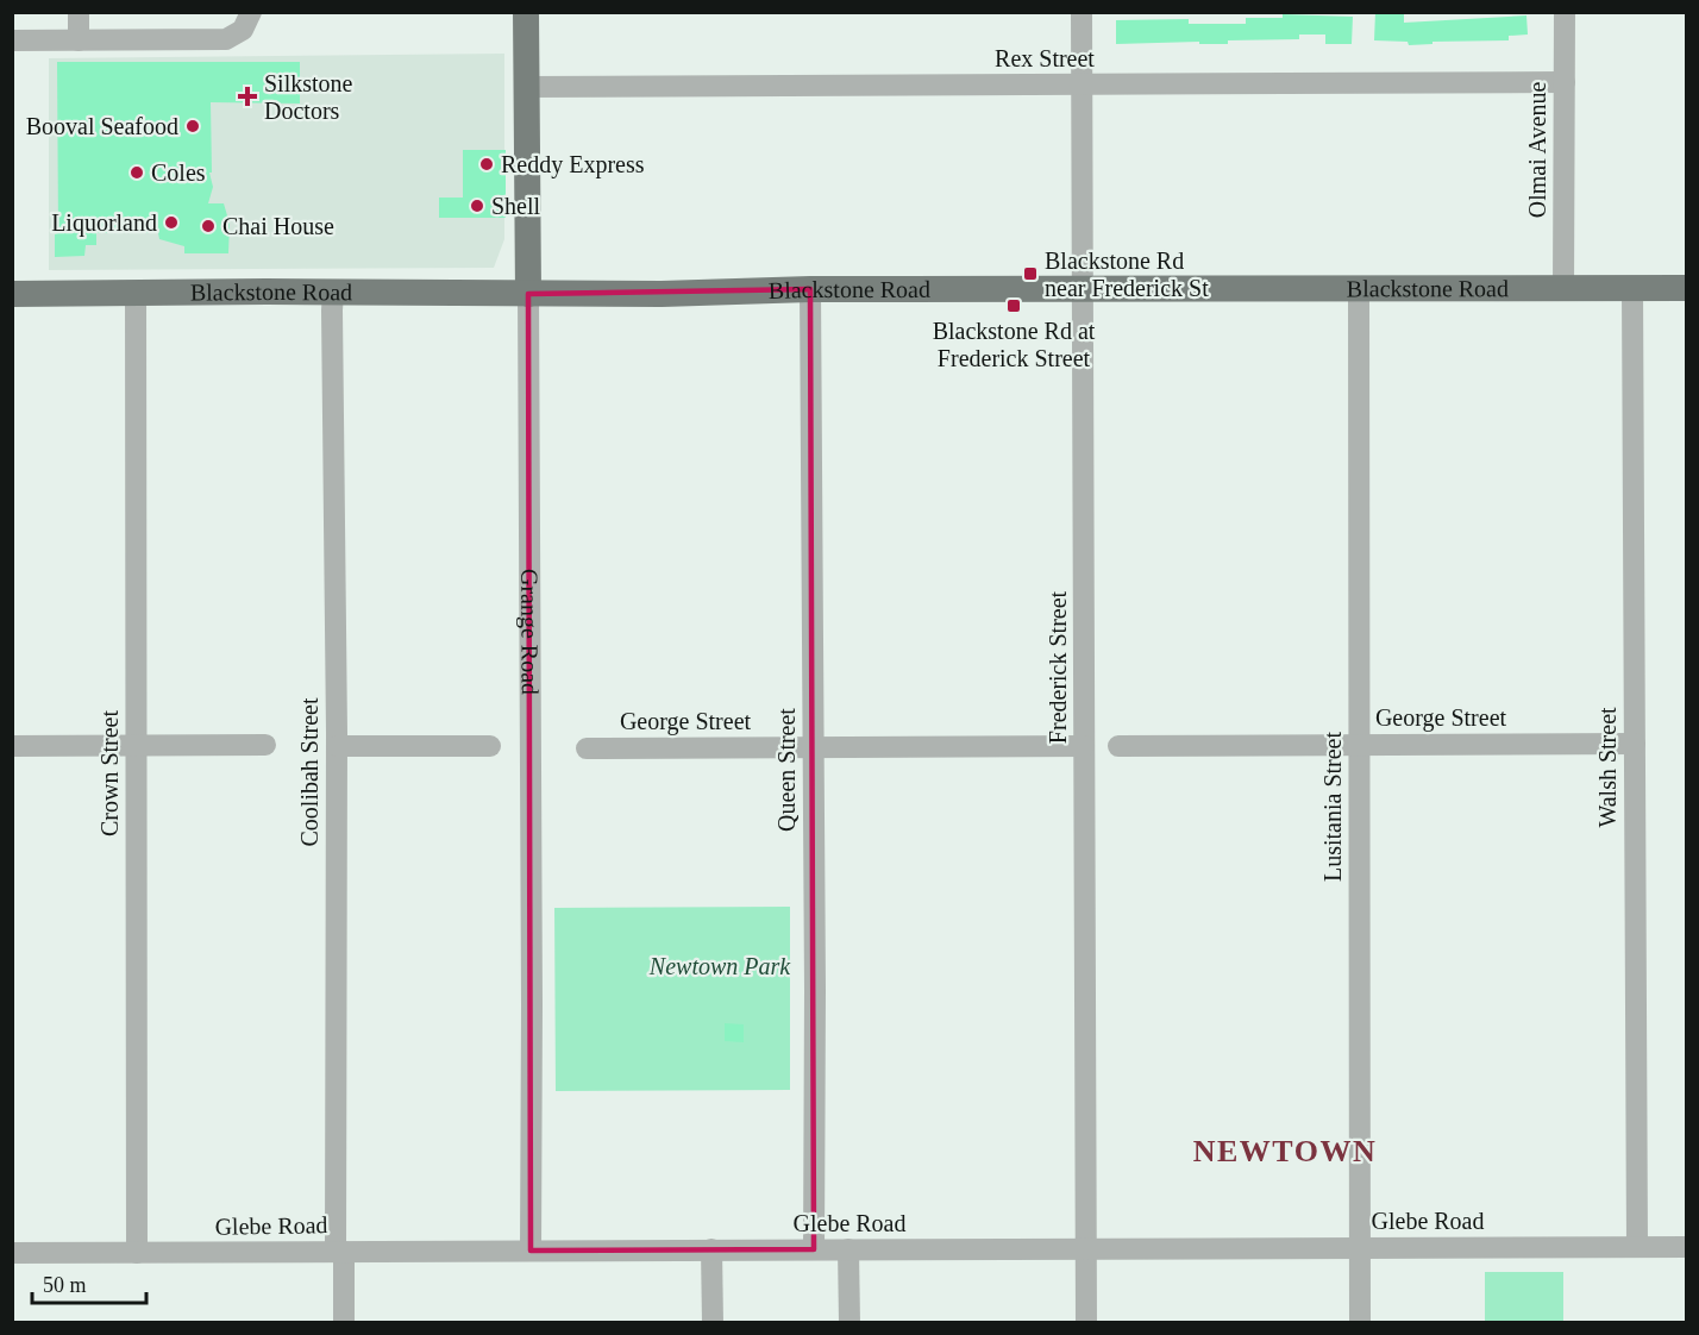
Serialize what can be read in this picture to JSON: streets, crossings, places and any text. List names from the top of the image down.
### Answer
{
  "streets": {
    "main road": ["Blackstone Road", "Grange Road"],
    "street": [
      "Rex Street",
      "Olmai Avenue",
      "Frederick Street",
      "George Street",
      "Walsh Street",
      "Queen Street",
      "Coolibah Street",
      "Crown Street",
      "Lusitania Street",
      "Glebe Road"
    ]
  },
  "crossings": [
    ["Rex Street", "Olmai Avenue"],
    ["Rex Street", "Grange Road"],
    ["Rex Street", "Frederick Street"],
    ["Olmai Avenue", "Blackstone Road"],
    ["Blackstone Road", "Grange Road"],
    ["Blackstone Road", "Frederick Street"],
    ["Blackstone Road", "Walsh Street"],
    ["Blackstone Road", "Queen Street"],
    ["Blackstone Road", "Coolibah Street"],
    ["Blackstone Road", "Crown Street"],
    ["Blackstone Road", "Lusitania Street"],
    ["Grange Road", "Glebe Road"],
    ["Frederick Street", "George Street"],
    ["Frederick Street", "Glebe Road"],
    ["George Street", "Walsh Street"],
    ["George Street", "Queen Street"],
    ["George Street", "Lusitania Street"],
    ["Walsh Street", "Glebe Road"],
    ["Queen Street", "Glebe Road"],
    ["Coolibah Street", "Glebe Road"],
    ["Crown Street", "Glebe Road"],
    ["Lusitania Street", "Glebe Road"]
  ],
  "districts": ["NEWTOWN"],
  "parks": ["Newtown Park"],
  "places": {
    "health": ["Silkstone Doctors"],
    "other": [
      "Booval Seafood",
      "Reddy Express",
      "Coles",
      "Shell",
      "Liquorland",
      "Chai House"
    ],
    "transit": ["Blackstone Rd near Frederick St", "Blackstone Rd at Frederick Street"]
  },
  "scale_bar": "50 m"
}
